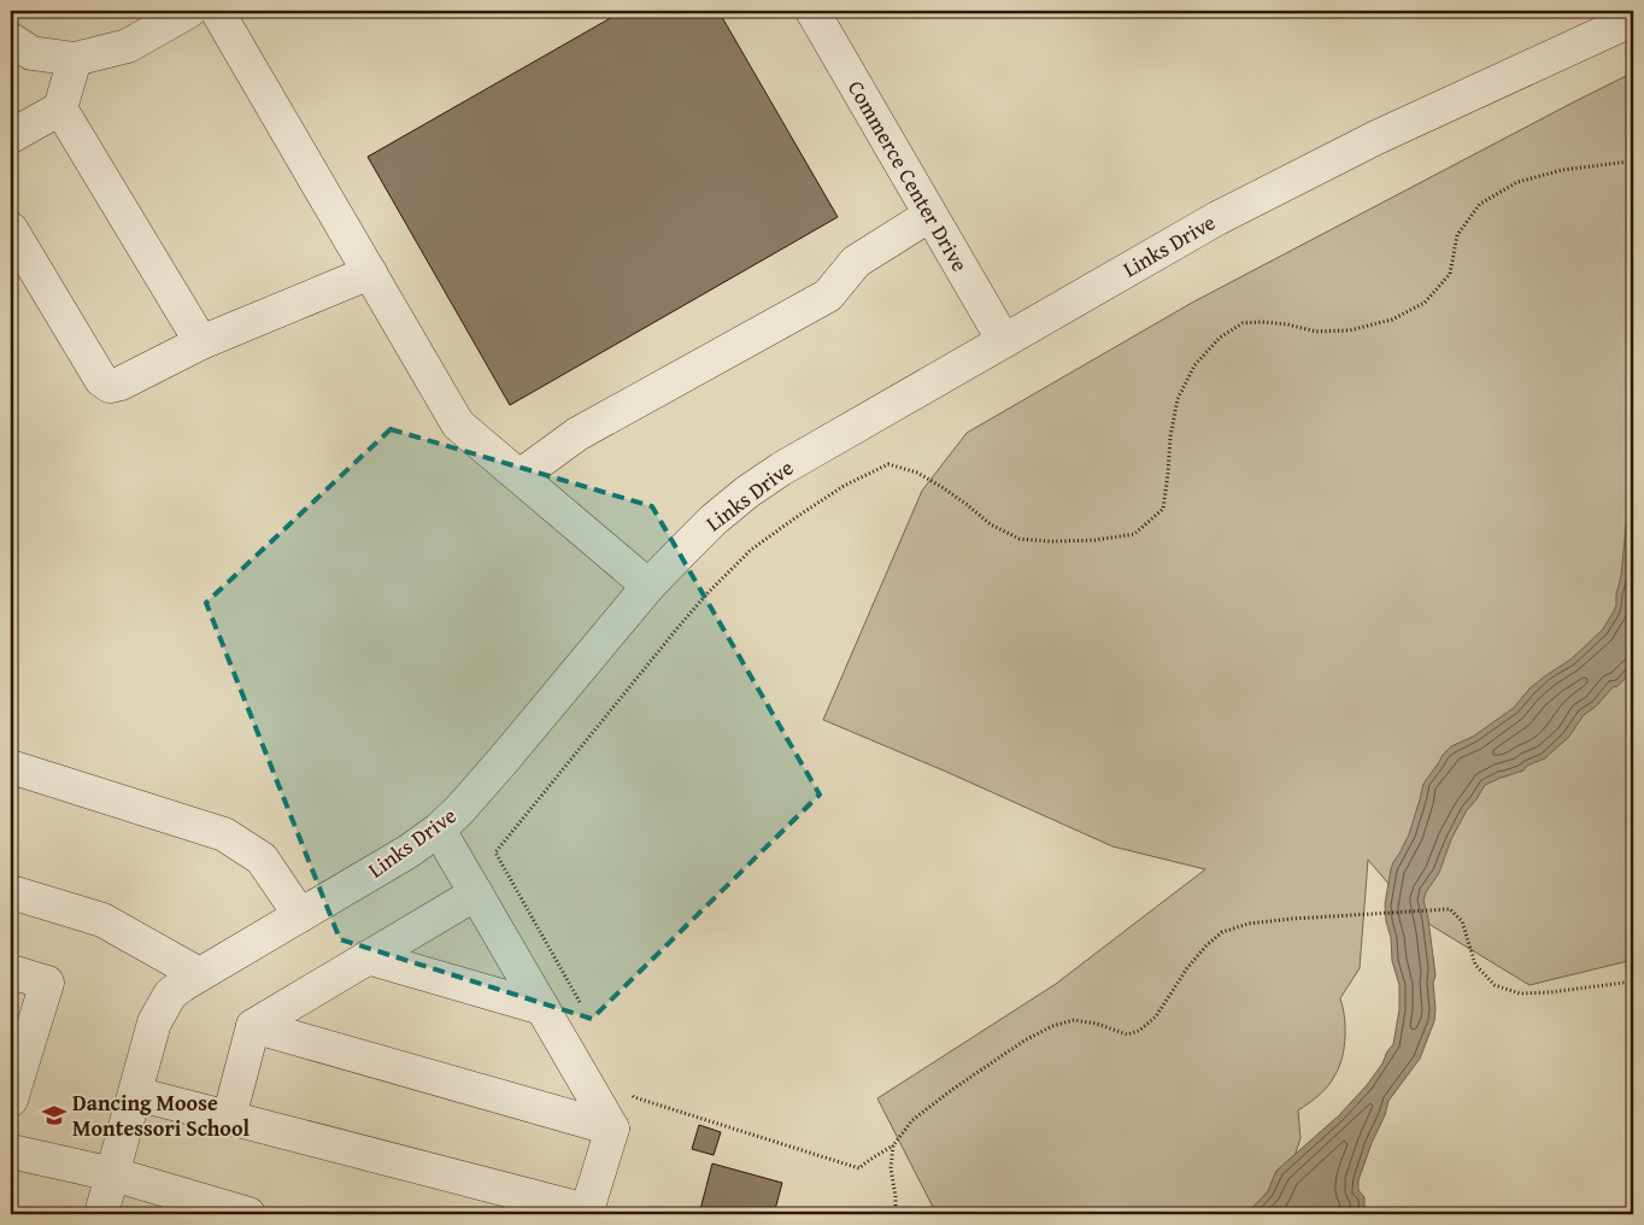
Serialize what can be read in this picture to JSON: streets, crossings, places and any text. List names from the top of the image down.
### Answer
{
  "streets": {
    "street": ["Commerce Center Drive", "Links Drive"]
  },
  "crossings": [
    ["Commerce Center Drive", "Links Drive"]
  ],
  "places": {
    "school or university": ["Dancing Moose Montessori School"]
  }
}
